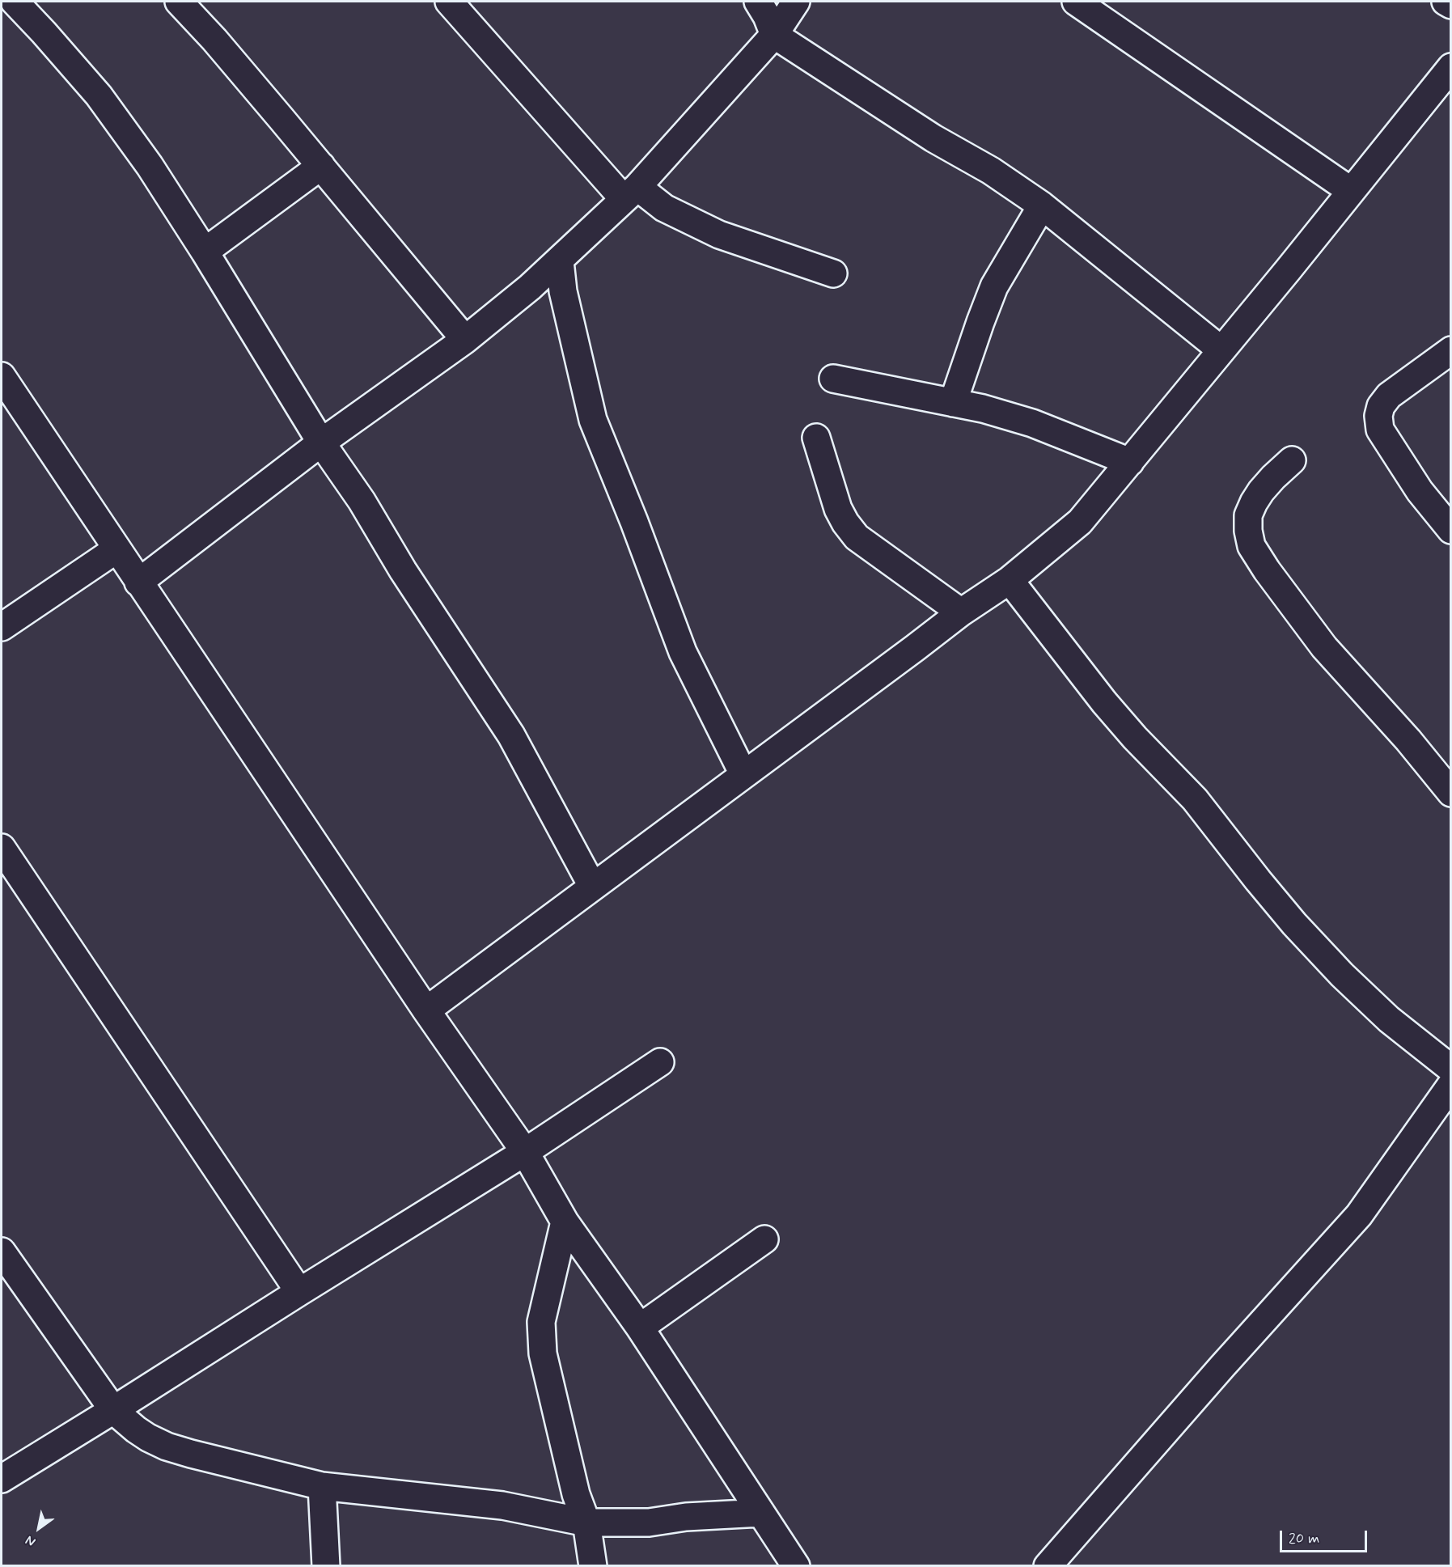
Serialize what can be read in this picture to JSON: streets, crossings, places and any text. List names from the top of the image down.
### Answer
{
  "scale_bar": "20 m",
  "north": "bottom left"
}
